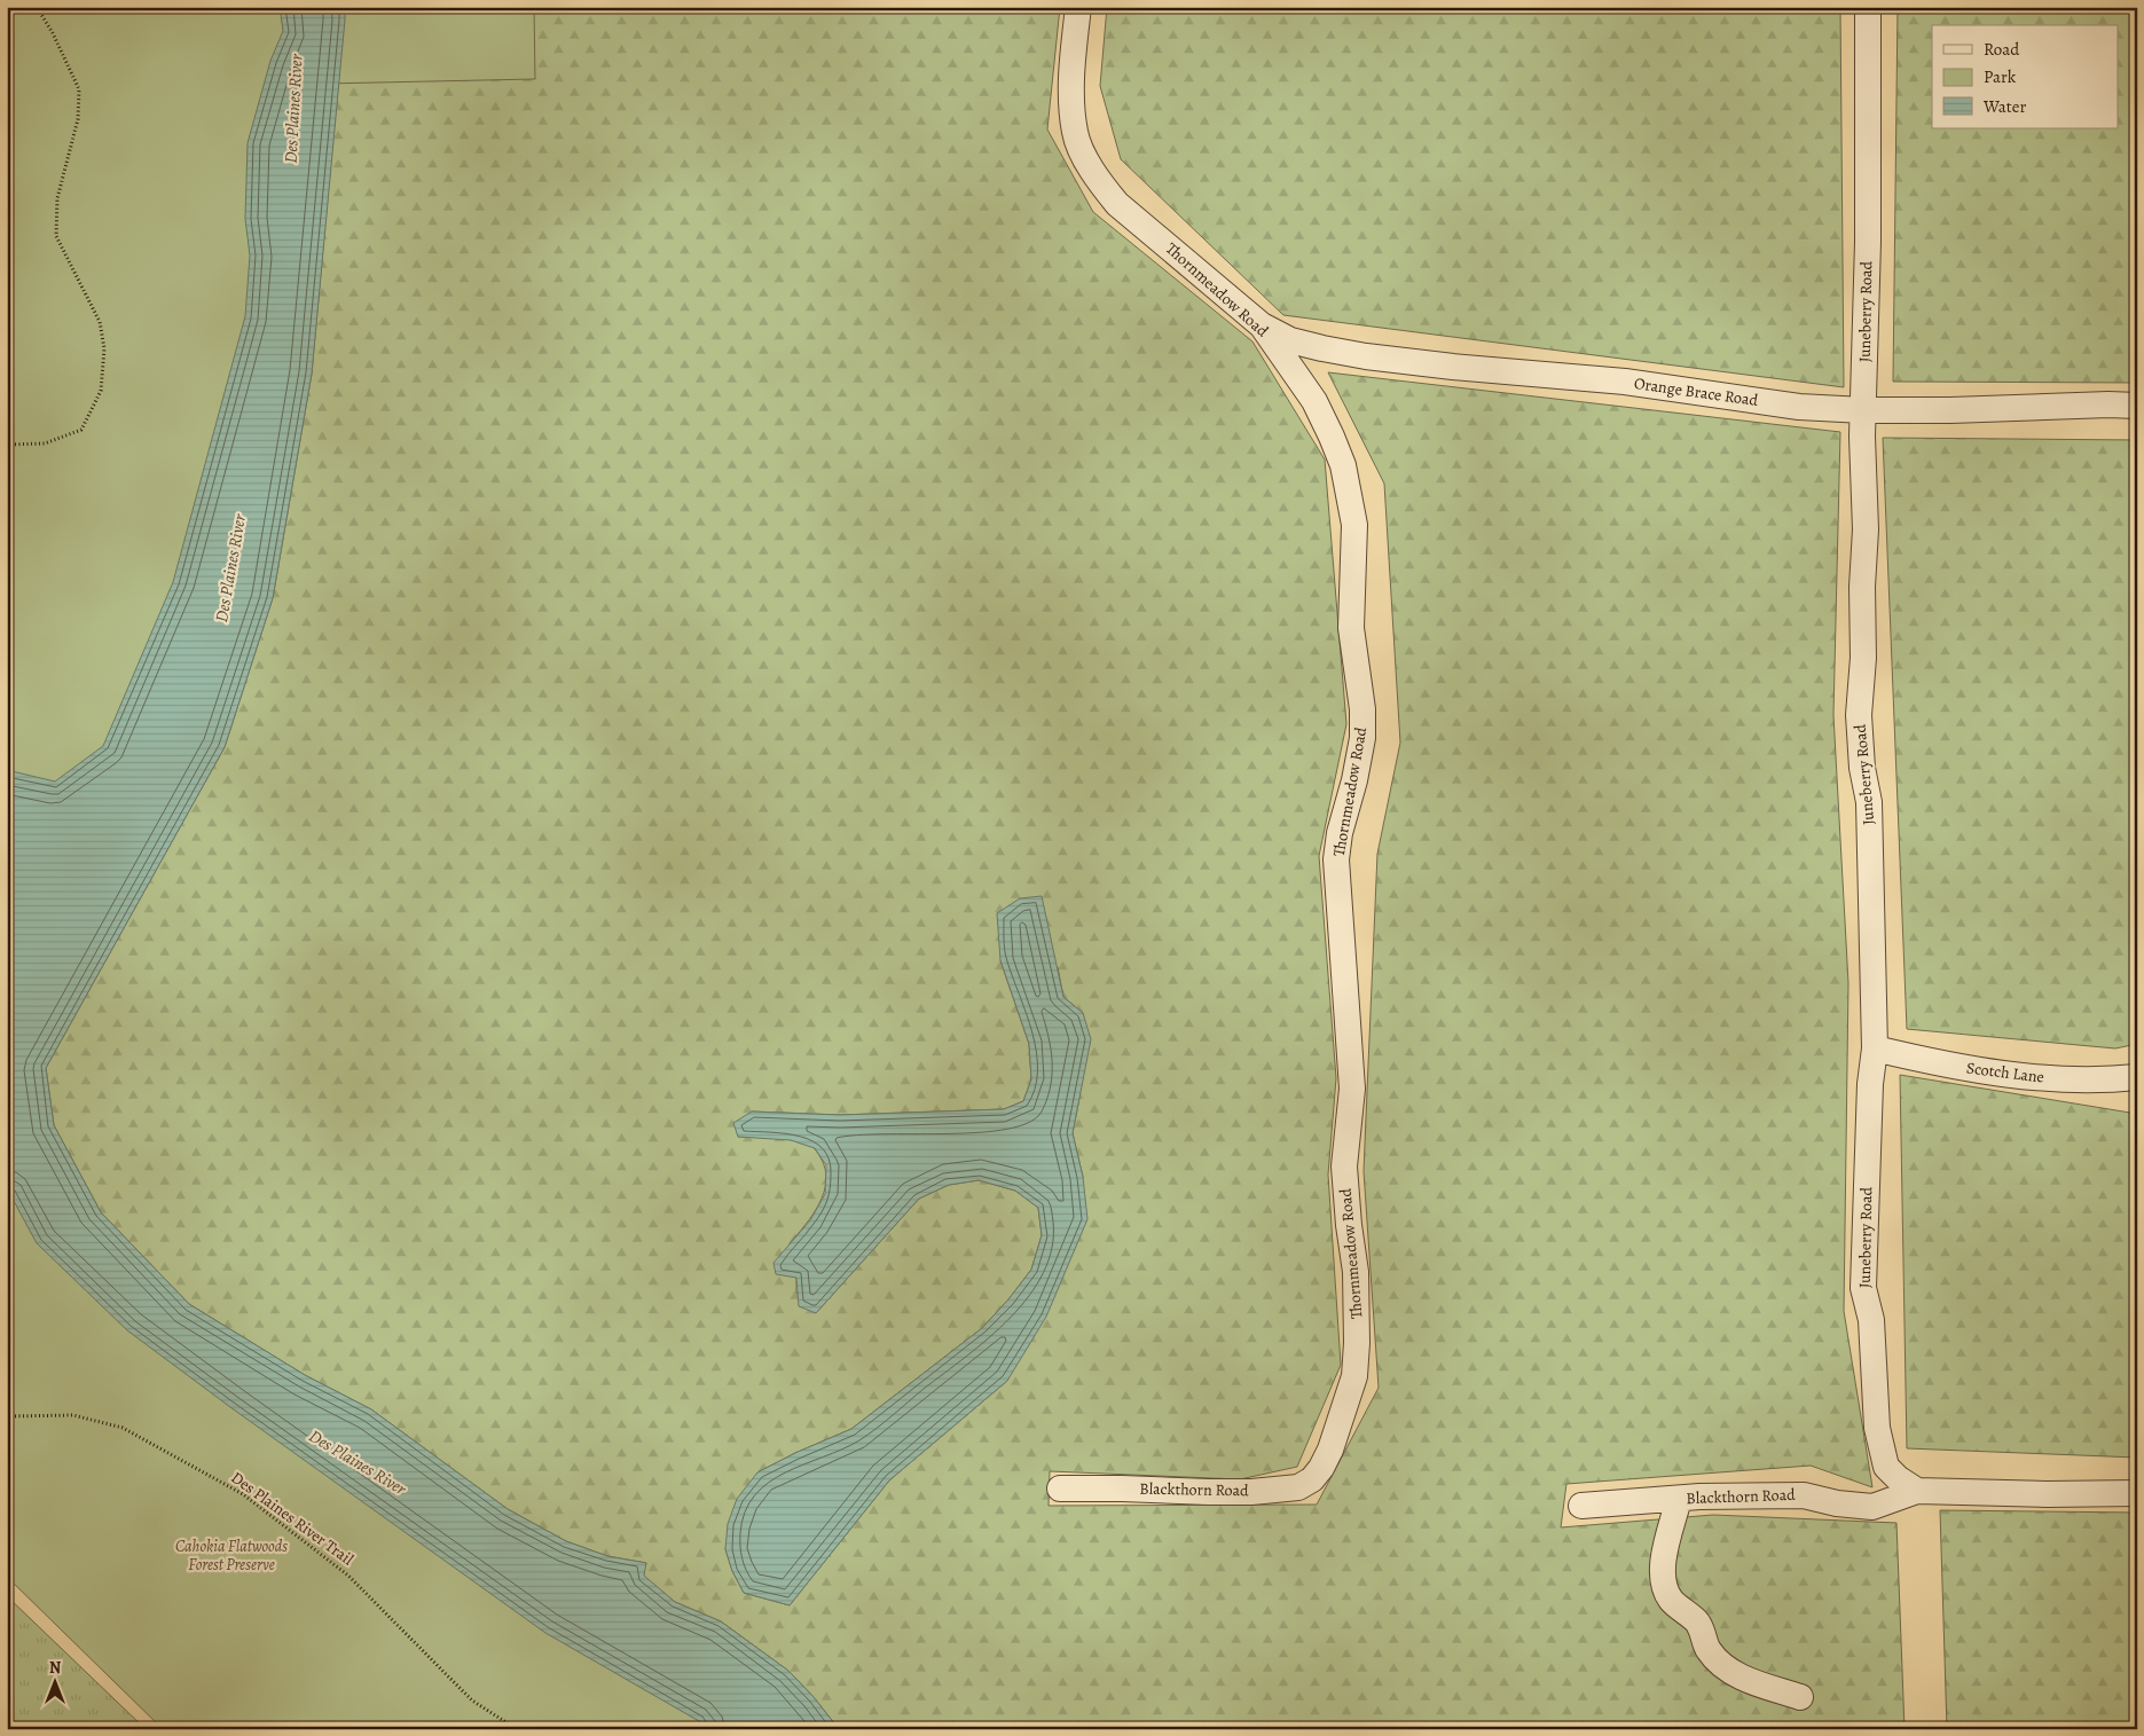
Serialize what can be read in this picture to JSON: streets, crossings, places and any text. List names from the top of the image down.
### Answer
{
  "streets": {
    "street": [
      "Thornmeadow Road",
      "Juneberry Road",
      "Orange Brace Road",
      "Scotch Lane",
      "Blackthorn Road"
    ],
    "path": ["Des Plaines River Trail"]
  },
  "crossings": [
    ["Thornmeadow Road", "Orange Brace Road"],
    ["Thornmeadow Road", "Blackthorn Road"],
    ["Juneberry Road", "Orange Brace Road"],
    ["Juneberry Road", "Scotch Lane"],
    ["Juneberry Road", "Blackthorn Road"]
  ],
  "water": ["Des Plaines River"],
  "parks": ["Cahokia Flatwoods Forest Preserve"],
  "legend": ["Road", "Park", "Water"],
  "north": "top"
}
